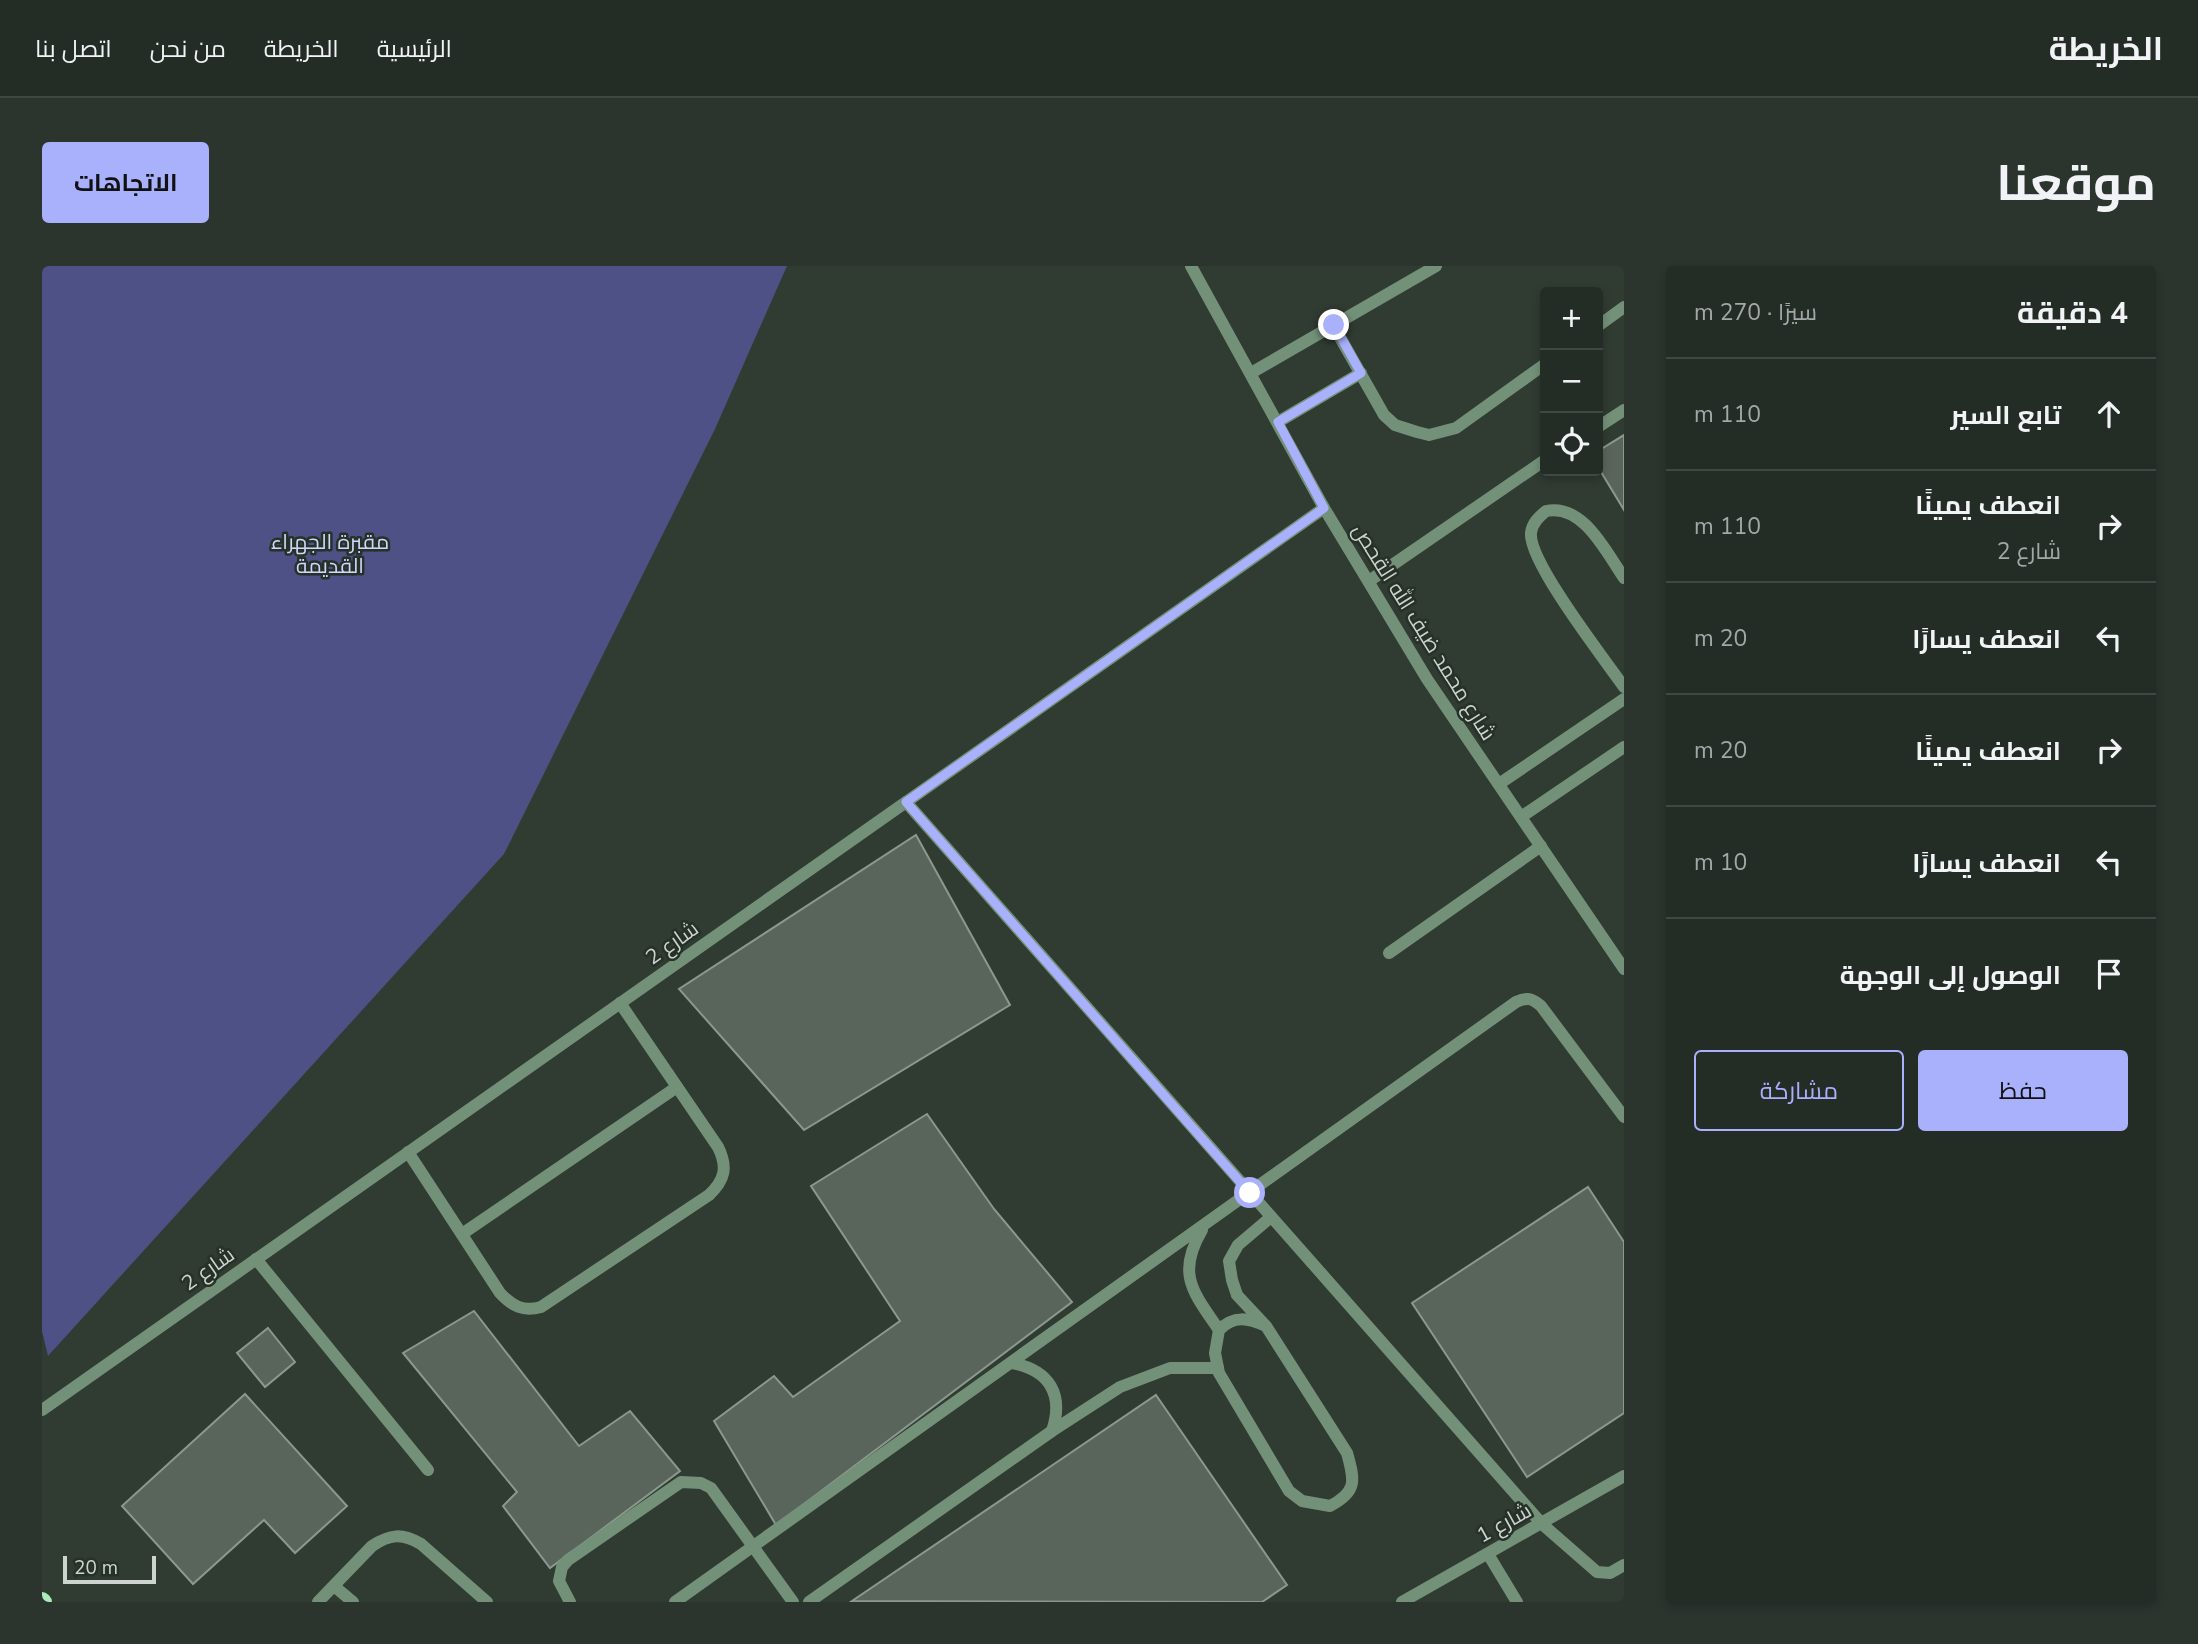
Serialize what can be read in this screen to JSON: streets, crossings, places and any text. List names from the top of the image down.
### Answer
{
  "streets": {
    "street": ["شارع محمد ضيف الله القحص", "شارع 2", "شارع 1"]
  },
  "crossings": [
    ["شارع محمد ضيف الله القحص", "شارع 2"]
  ],
  "parks": ["مقبرة الجهراء القديمة"],
  "scale_bar": "20 m",
  "page": {
    "header": "الخريطة",
    "nav": [
      "الرئيسية",
      "الخريطة",
      "من نحن",
      "اتصل بنا"
    ],
    "title": "موقعنا",
    "buttons": [
      "الاتجاهات",
      ["حفظ", "مشاركة"]
    ],
    "heading": ["4 دقيقة", "سيرًا · 270 m"],
    "map_buttons": ["+", "−"],
    "list": [
      ["تابع السير", "110 m"],
      ["انعطف يمينًا", "شارع 2", "110 m"],
      ["انعطف يسارًا", "20 m"],
      ["انعطف يمينًا", "20 m"],
      ["انعطف يسارًا", "10 m"],
      "الوصول إلى الوجهة"
    ],
    "scale": "20 m"
  }
}
